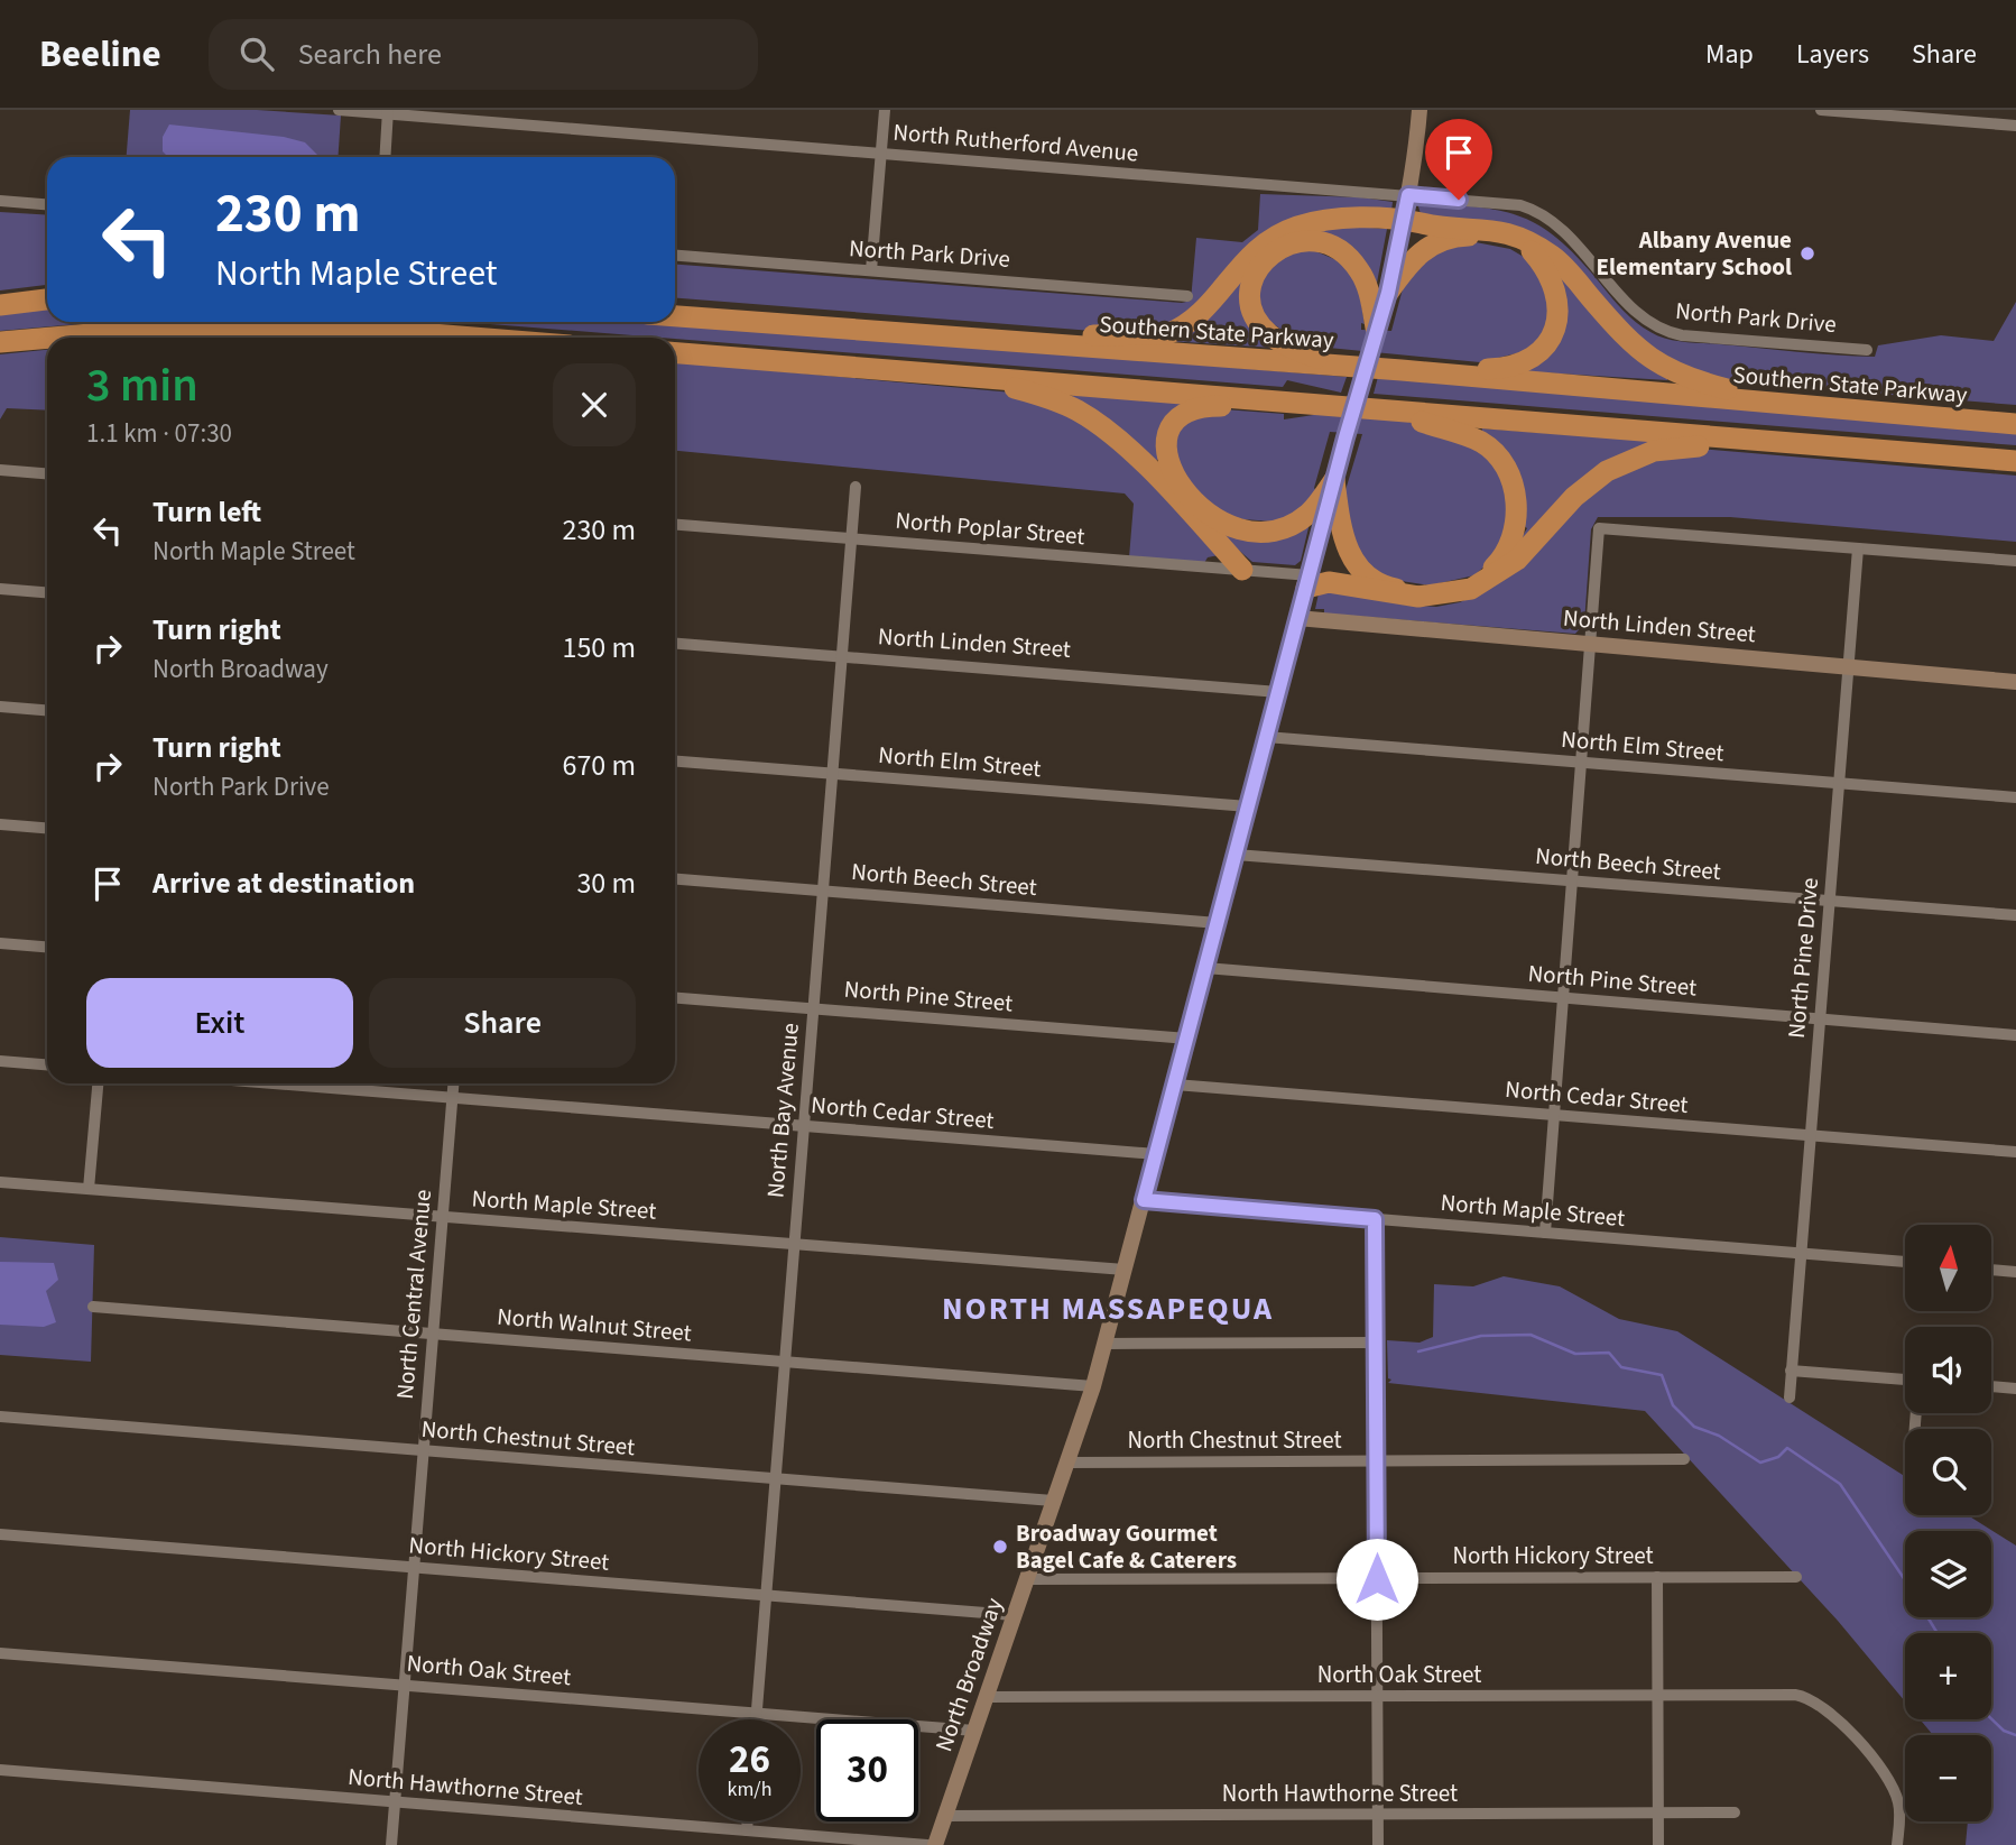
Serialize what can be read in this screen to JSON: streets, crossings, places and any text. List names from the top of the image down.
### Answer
{
  "streets": {
    "highway": ["Southern State Parkway"],
    "main road": ["North Linden Street", "North Broadway"],
    "street": [
      "North Rutherford Avenue",
      "North Park Drive",
      "North Poplar Street",
      "North Elm Street",
      "North Beech Street",
      "North Pine Drive",
      "North Pine Street",
      "North Cedar Street",
      "North Bay Avenue",
      "North Maple Street",
      "North Central Avenue",
      "North Walnut Street",
      "North Chestnut Street",
      "North Hickory Street",
      "North Oak Street",
      "North Hawthorne Street"
    ]
  },
  "crossings": [
    ["North Rutherford Avenue", "North Park Drive"],
    ["North Rutherford Avenue", "North Broadway"],
    ["North Park Drive", "North Broadway"],
    ["North Poplar Street", "North Bay Avenue"],
    ["North Poplar Street", "North Broadway"],
    ["North Linden Street", "North Pine Drive"],
    ["North Linden Street", "North Bay Avenue"],
    ["North Linden Street", "North Broadway"],
    ["North Elm Street", "North Pine Drive"],
    ["North Elm Street", "North Bay Avenue"],
    ["North Elm Street", "North Broadway"],
    ["North Beech Street", "North Pine Drive"],
    ["North Beech Street", "North Bay Avenue"],
    ["North Beech Street", "North Broadway"],
    ["North Pine Drive", "North Pine Street"],
    ["North Pine Drive", "North Cedar Street"],
    ["North Pine Drive", "North Maple Street"],
    ["North Pine Street", "North Bay Avenue"],
    ["North Pine Street", "North Broadway"],
    ["North Cedar Street", "North Bay Avenue"],
    ["North Cedar Street", "North Central Avenue"],
    ["North Cedar Street", "North Broadway"],
    ["North Bay Avenue", "North Maple Street"],
    ["North Bay Avenue", "North Walnut Street"],
    ["North Bay Avenue", "North Chestnut Street"],
    ["North Bay Avenue", "North Hickory Street"],
    ["North Bay Avenue", "North Oak Street"],
    ["North Maple Street", "North Central Avenue"],
    ["North Maple Street", "North Broadway"],
    ["North Central Avenue", "North Walnut Street"],
    ["North Central Avenue", "North Chestnut Street"],
    ["North Central Avenue", "North Hickory Street"],
    ["North Central Avenue", "North Oak Street"],
    ["North Central Avenue", "North Hawthorne Street"],
    ["North Walnut Street", "North Broadway"],
    ["North Chestnut Street", "North Broadway"],
    ["North Hickory Street", "North Broadway"],
    ["North Oak Street", "North Broadway"],
    ["North Broadway", "North Hawthorne Street"]
  ],
  "districts": ["NORTH MASSAPEQUA"],
  "places": ["Albany Avenue Elementary School", "Broadway Gourmet Bagel Cafe & Caterers"],
  "north": "top",
  "page": {
    "header": "Beeline",
    "search": "Search here",
    "nav": ["Map", "Layers", "Share"],
    "turn": ["230 m", "North Maple Street"],
    "heading": ["3 min", "1.1 km · 07:30"],
    "list": [
      {
        "name": "Turn left",
        "note": "North Maple Street",
        "value": "230 m"
      },
      {
        "name": "Turn right",
        "note": "North Broadway",
        "value": "150 m"
      },
      {
        "name": "Turn right",
        "note": "North Park Drive",
        "value": "670 m"
      },
      {
        "name": "Arrive at destination",
        "value": "30 m"
      }
    ],
    "buttons": ["Exit", "Share"],
    "map_buttons": ["+", "−"],
    "speed": "26 km/h",
    "limit": "30"
  }
}
